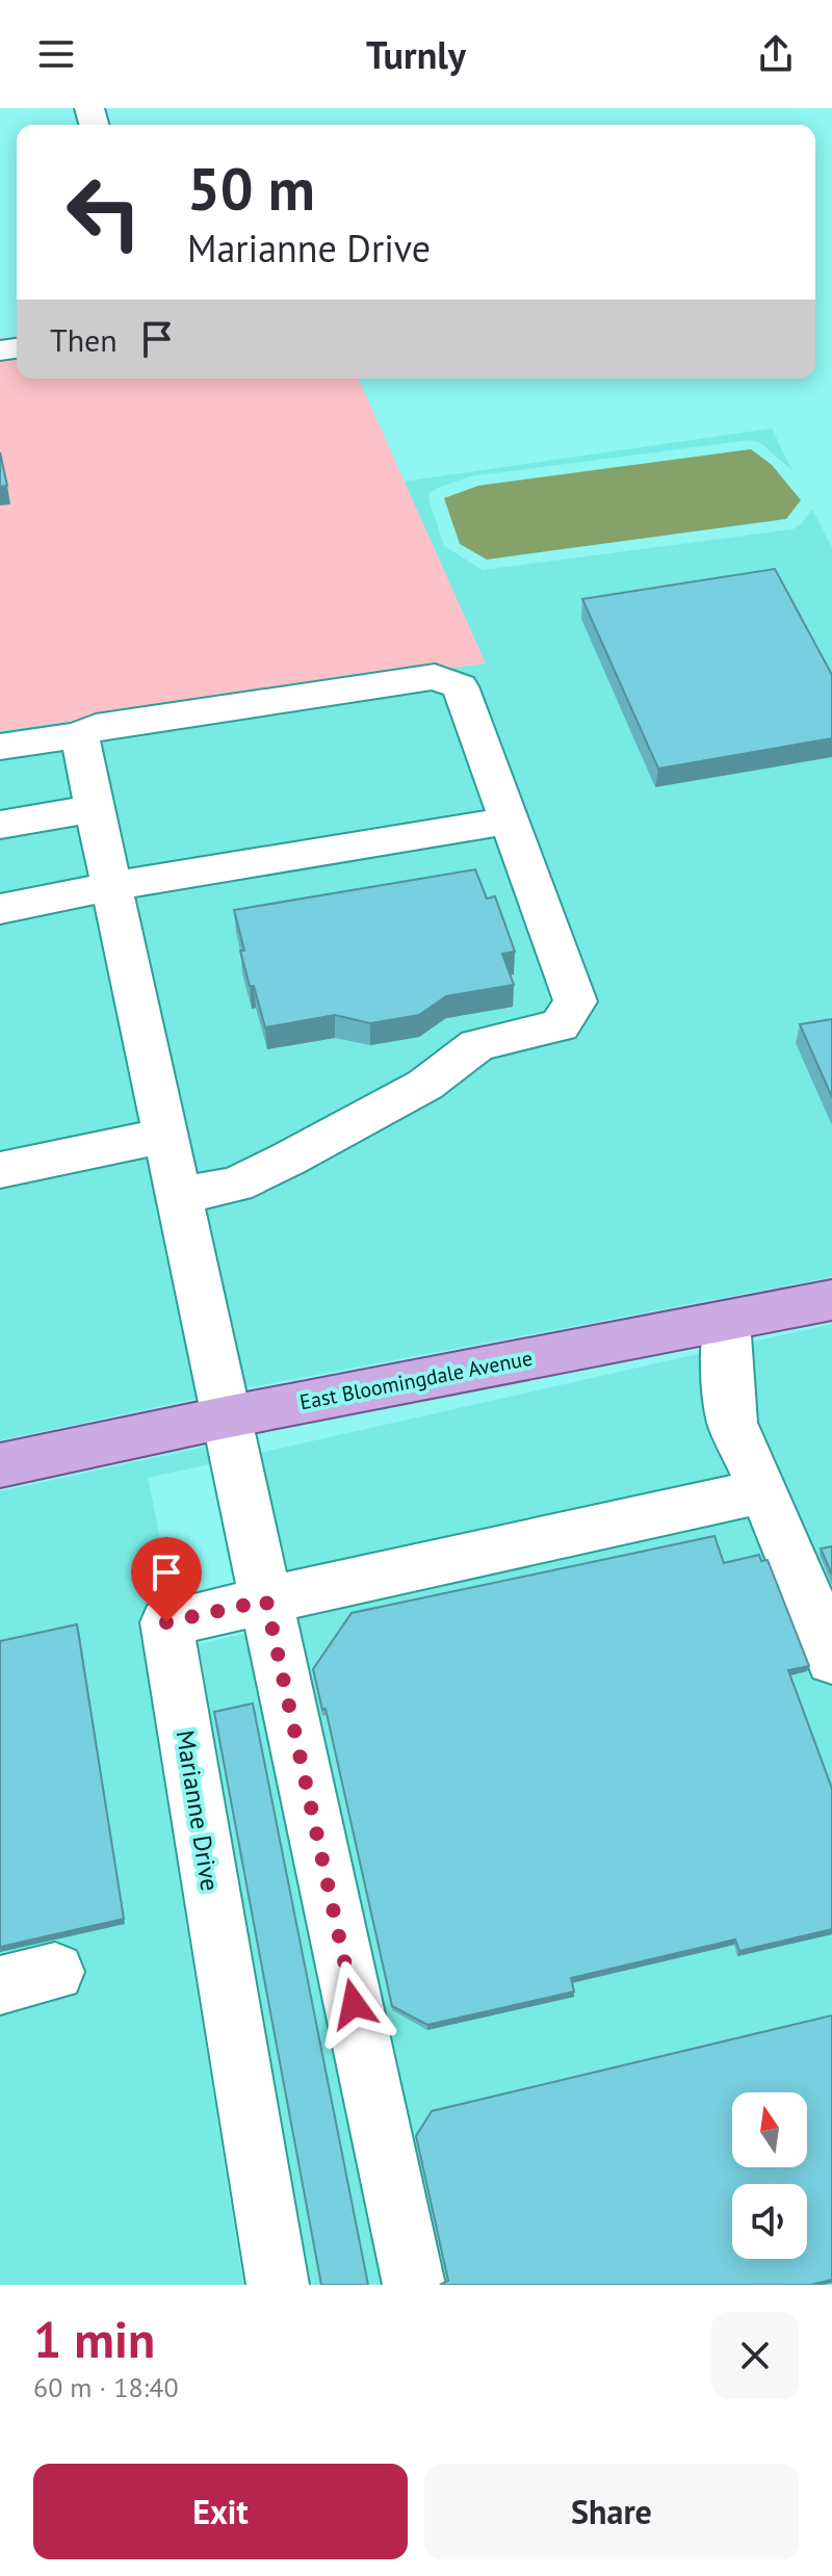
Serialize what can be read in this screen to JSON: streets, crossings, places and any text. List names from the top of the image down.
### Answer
{
  "streets": {
    "main road": ["East Bloomingdale Avenue"],
    "street": ["Marianne Drive"]
  },
  "north": "top",
  "page": {
    "header": "Turnly",
    "turn": ["50 m", "Marianne Drive"],
    "then": "Then",
    "heading": ["1 min", "60 m · 18:40"],
    "buttons": ["Exit", "Share"]
  }
}
